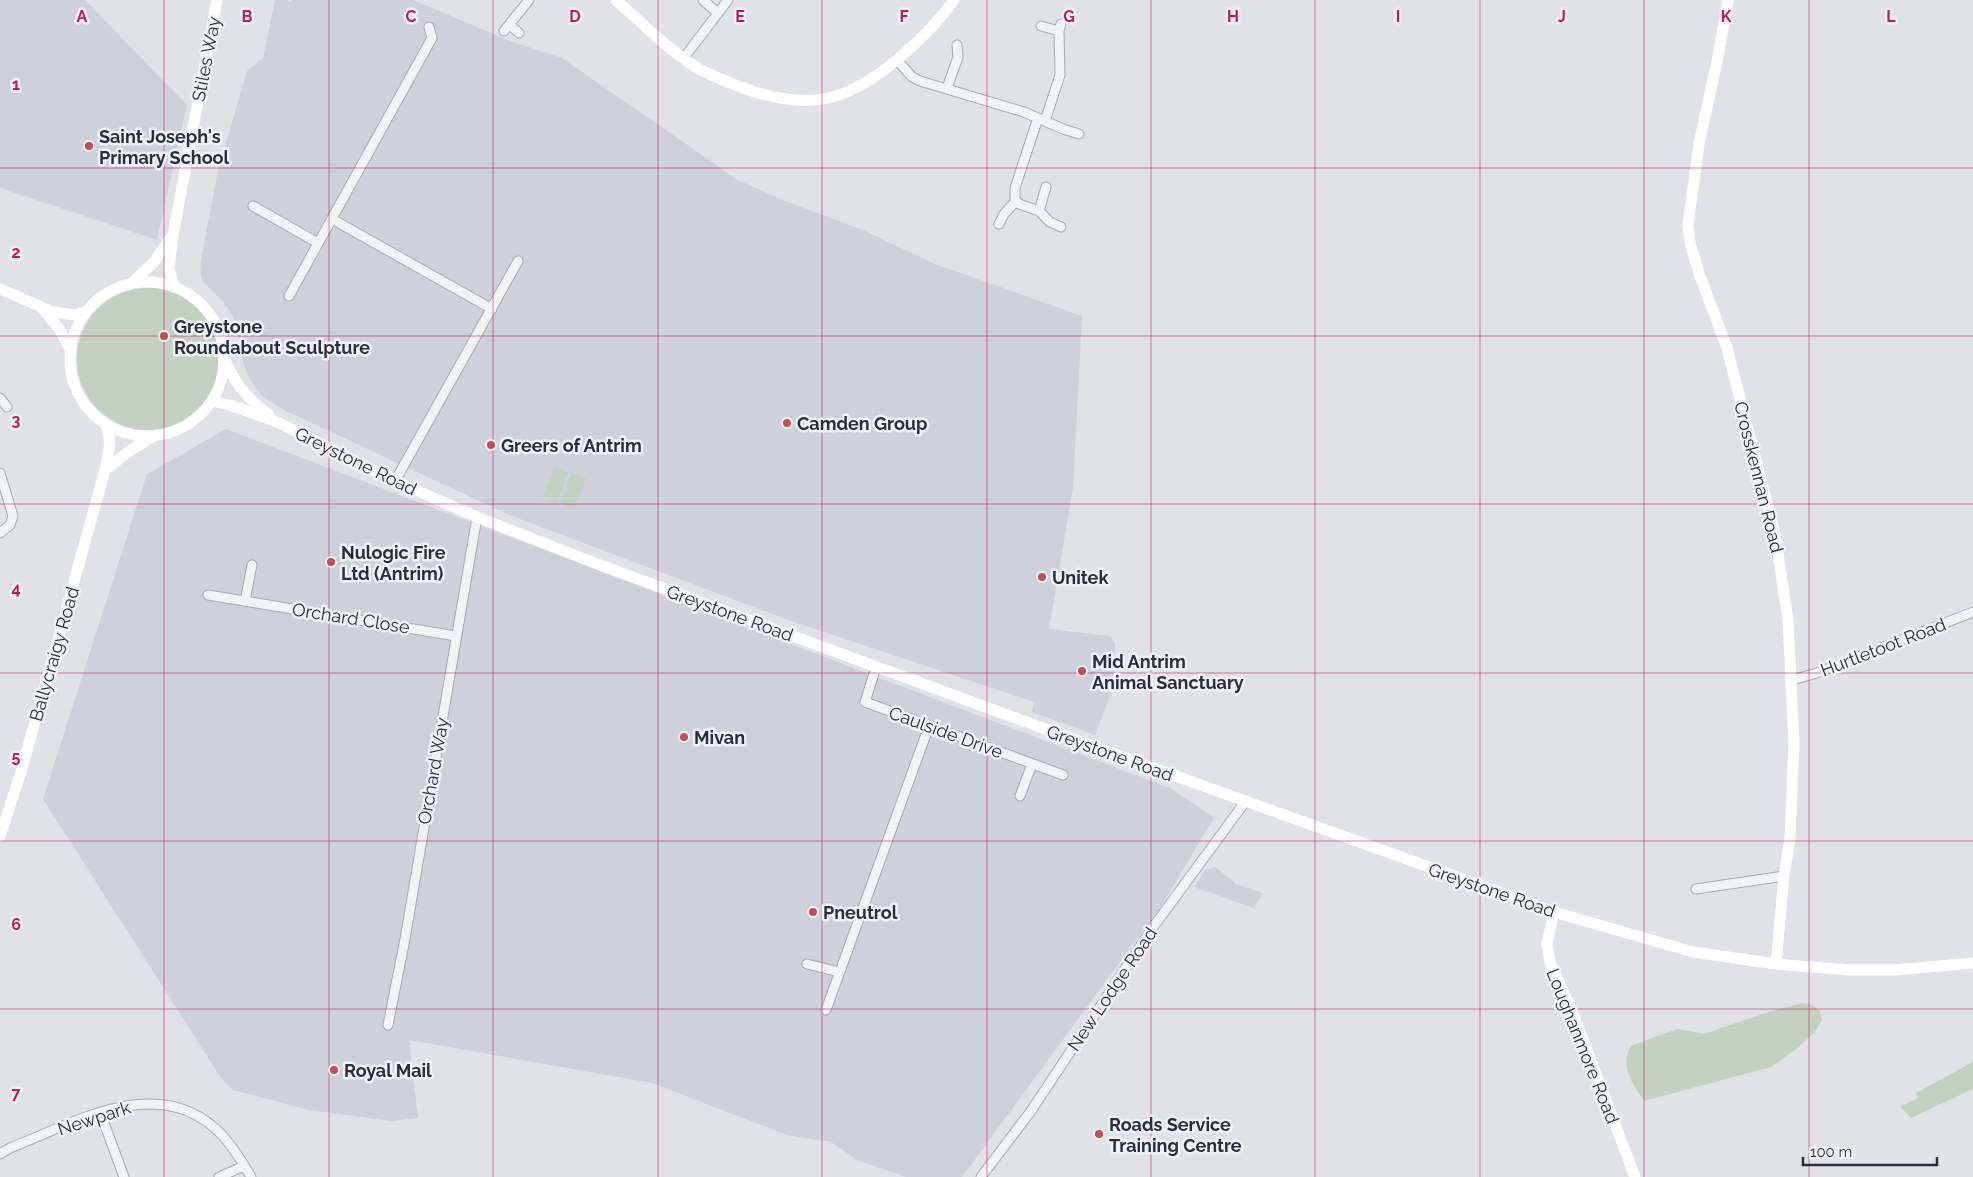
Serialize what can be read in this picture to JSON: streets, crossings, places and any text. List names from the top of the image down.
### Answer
{
  "streets": {
    "main road": [
      "Stiles Way",
      "Greystone Road",
      "Crosskennan Road",
      "Ballycraigy Road",
      "Loughanmore Road"
    ],
    "street": [
      "Orchard Close",
      "Hurtletoot Road",
      "Caulside Drive",
      "Orchard Way",
      "New Lodge Road",
      "Newpark"
    ]
  },
  "crossings": [
    ["Stiles Way", "Greystone Road"],
    ["Stiles Way", "Ballycraigy Road"],
    ["Greystone Road", "Crosskennan Road"],
    ["Greystone Road", "Ballycraigy Road"],
    ["Greystone Road", "Caulside Drive"],
    ["Greystone Road", "Orchard Way"],
    ["Greystone Road", "New Lodge Road"],
    ["Greystone Road", "Loughanmore Road"],
    ["Crosskennan Road", "Hurtletoot Road"],
    ["Orchard Close", "Orchard Way"]
  ],
  "places": [
    "Saint Joseph's Primary School",
    "Greystone Roundabout Sculpture",
    "Camden Group",
    "Greers of Antrim",
    "Nulogic Fire Ltd (Antrim)",
    "Unitek",
    "Mid Antrim Animal Sanctuary",
    "Mivan",
    "Pneutrol",
    "Royal Mail",
    "Roads Service Training Centre"
  ],
  "scale_bar": "100 m",
  "grid": {
    "columns": [
      "A",
      "B",
      "C",
      "D",
      "E",
      "F",
      "G",
      "H",
      "I",
      "J",
      "K",
      "L"
    ],
    "rows": [
      "1",
      "2",
      "3",
      "4",
      "5",
      "6",
      "7"
    ]
  }
}
